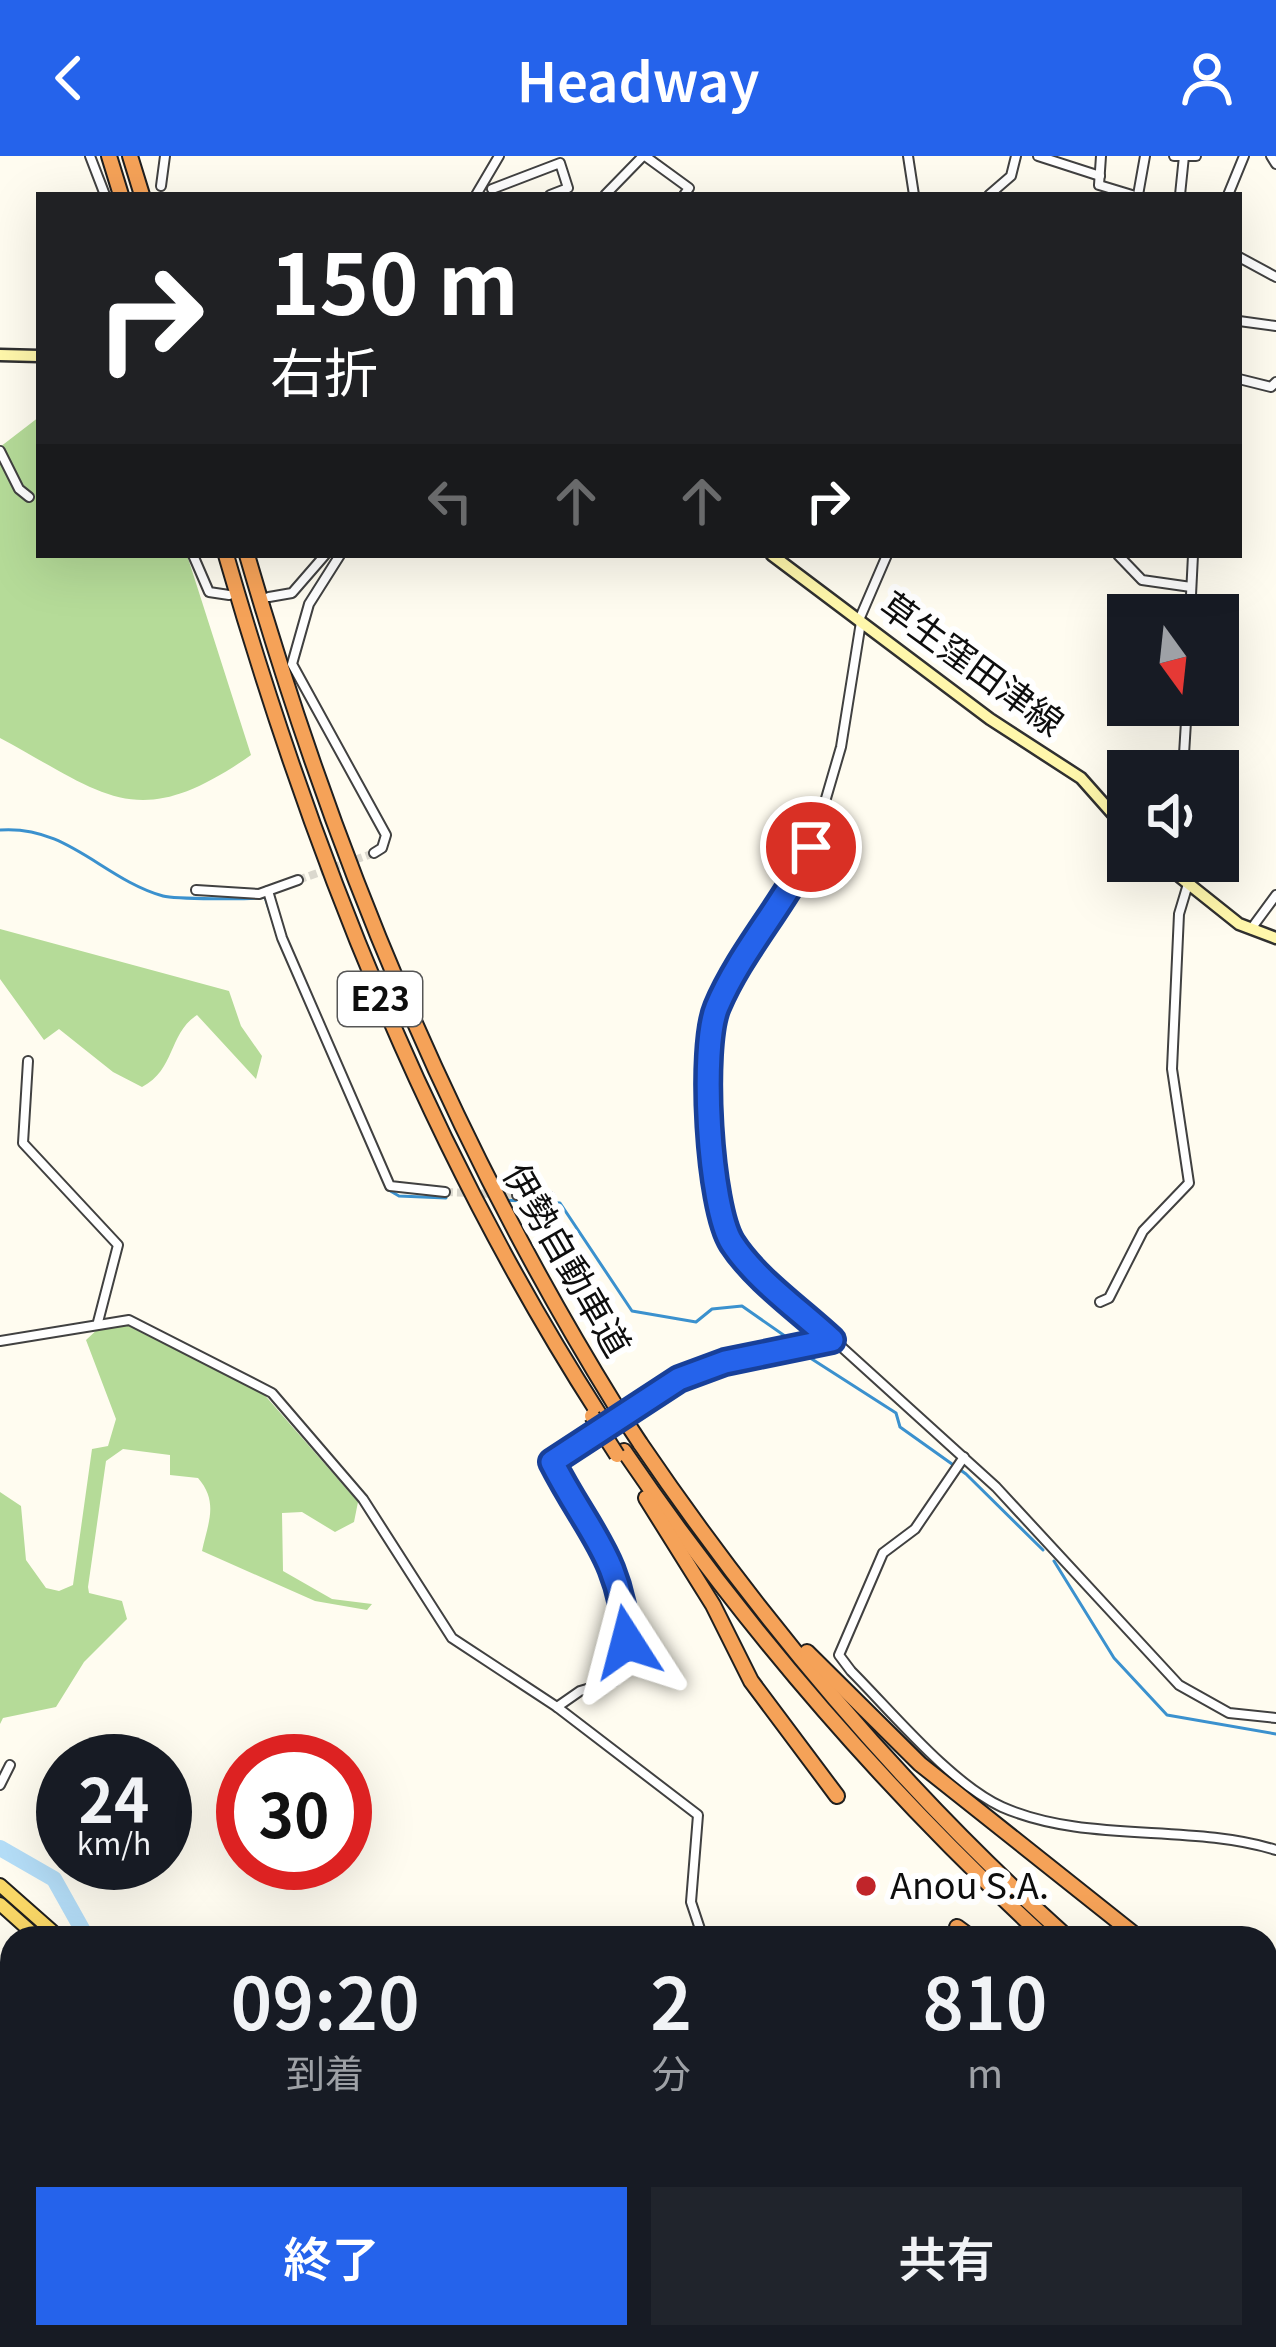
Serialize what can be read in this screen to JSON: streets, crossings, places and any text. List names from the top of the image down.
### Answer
{
  "streets": {
    "highway": ["E23", "伊勢自動車道"],
    "main road": ["草生窪田津線"]
  },
  "places": ["Anou S.A."],
  "north": "bottom",
  "page": {
    "header": "Headway",
    "turn": ["150 m", "右折"],
    "speed": "24 km/h",
    "limit": "30",
    "eta": [
      "09:20",
      "到着",
      "2",
      "分",
      "810",
      "m"
    ],
    "buttons": ["終了", "共有"]
  }
}
